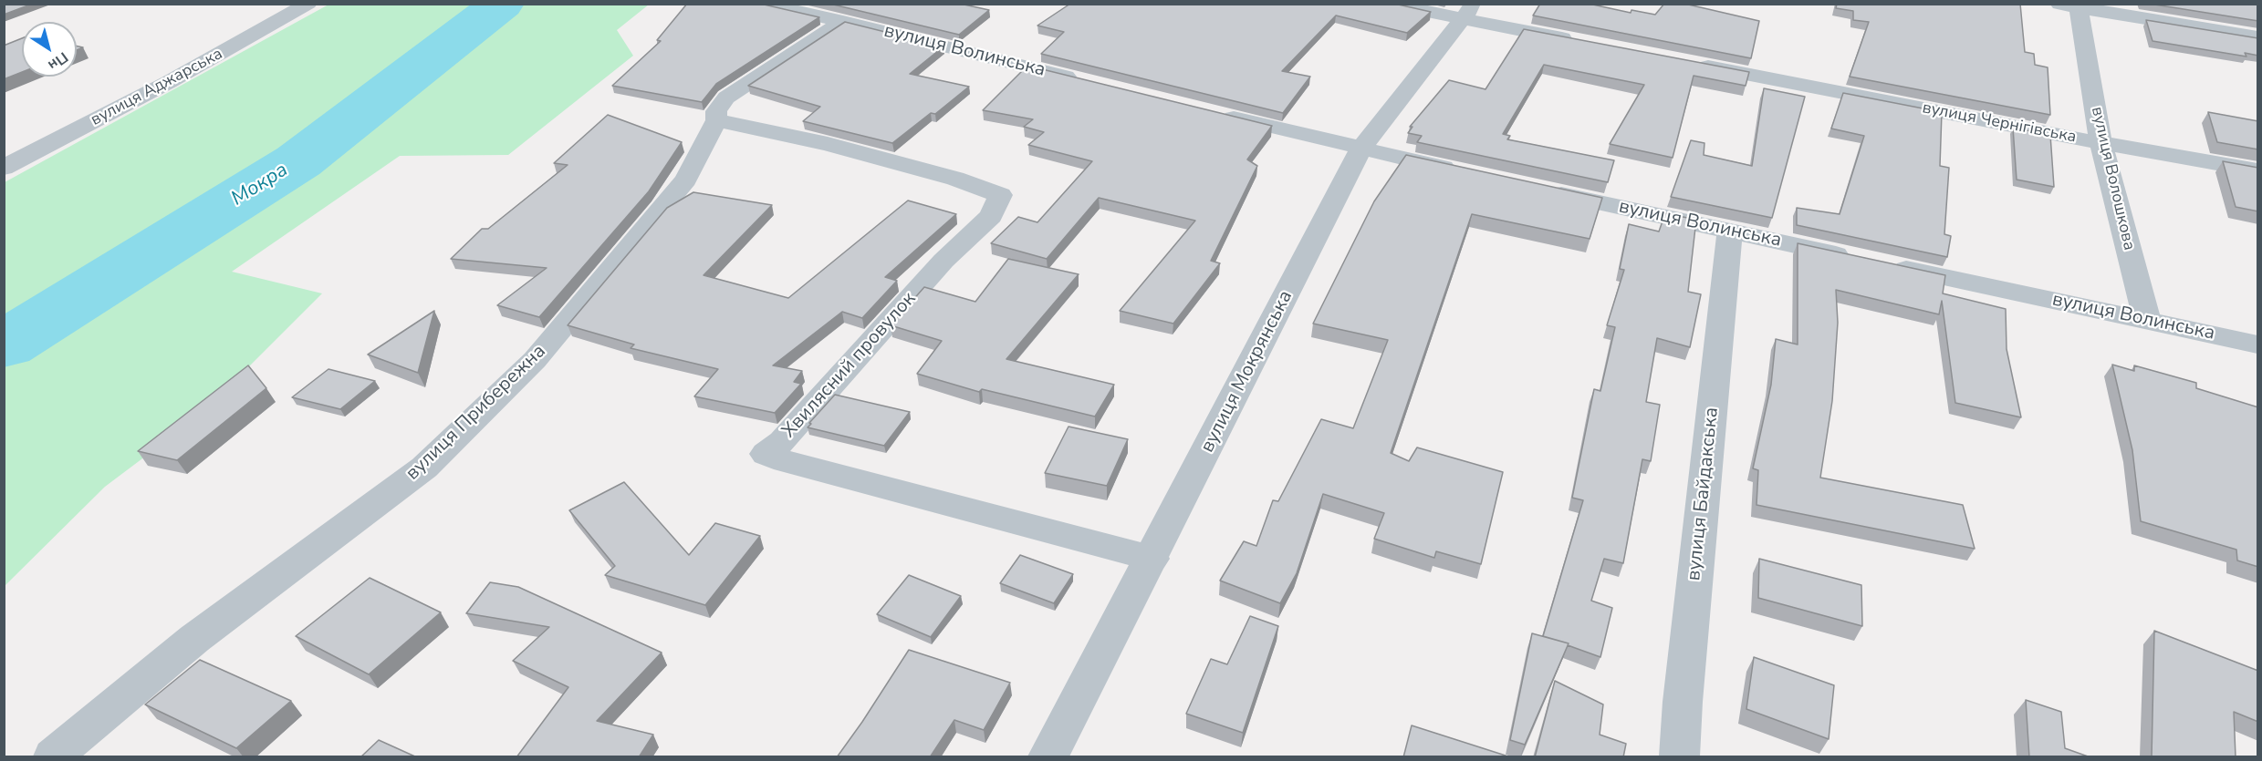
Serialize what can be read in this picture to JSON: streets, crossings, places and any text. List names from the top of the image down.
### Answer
{
  "streets": {
    "street": [
      "вулиця Волинська",
      "вулиця Аджарська",
      "вулиця Чернігівська",
      "вулиця Волошкова",
      "Хвилясний провулок",
      "вулиця Мокрянська",
      "вулиця Прибережна",
      "вулиця Байдакська"
    ]
  },
  "crossings": [
    ["вулиця Волинська", "вулиця Волошкова"],
    ["вулиця Волинська", "вулиця Прибережна"],
    ["вулиця Волинська", "вулиця Байдакська"],
    ["вулиця Чернігівська", "вулиця Волошкова"],
    ["Хвилясний провулок", "вулиця Мокрянська"],
    ["Хвилясний провулок", "вулиця Прибережна"]
  ],
  "water": ["Мокра"],
  "north": "bottom right"
}
